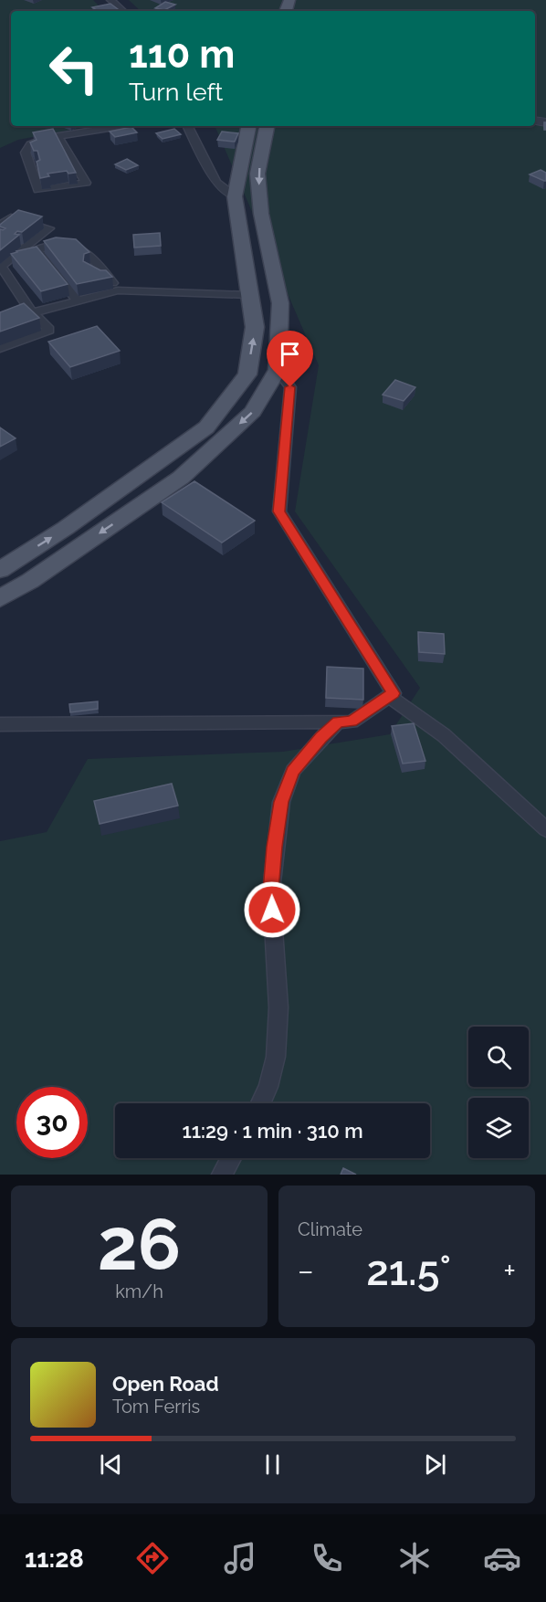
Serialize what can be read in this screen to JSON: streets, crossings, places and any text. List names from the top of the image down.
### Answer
{
  "page": {
    "turn": ["110 m", "Turn left"],
    "limit": "30",
    "trip": "11:29 · 1 min · 310 m",
    "tile": [
      ["26", "km/h"],
      "Climate"
    ],
    "heat": ["−", "21.5°", "+"],
    "song": ["Open Road", "Tom Ferris"],
    "tabs": "11:28"
  }
}
